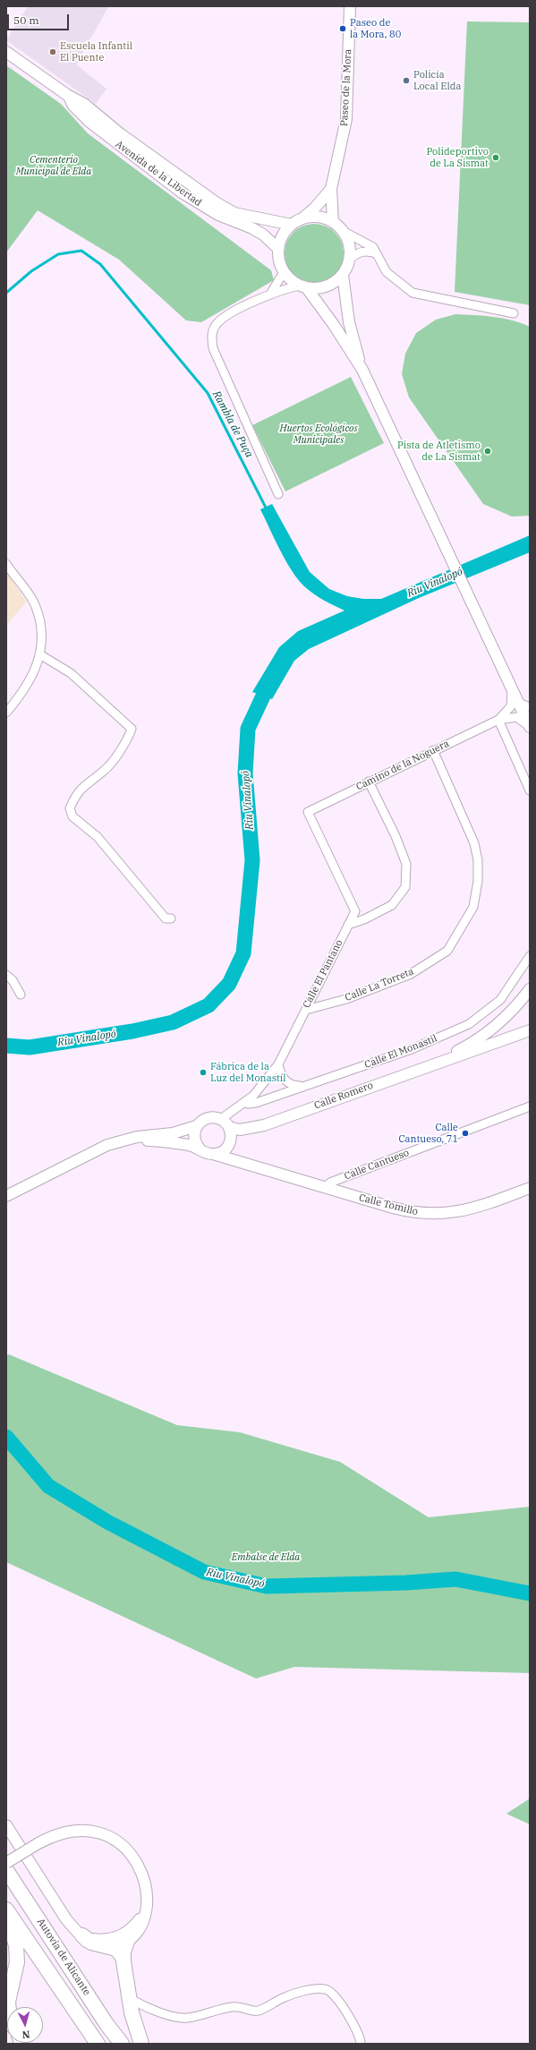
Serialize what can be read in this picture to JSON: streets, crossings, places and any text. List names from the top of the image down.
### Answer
{
  "streets": {
    "highway": ["Autovía de Alicante"],
    "main road": [
      "Paseo de la Mora",
      "Avenida de la Libertad",
      "Calle Romero",
      "Calle Tomillo"
    ],
    "street": [
      "Camino de la Noguera",
      "Calle El Pantano",
      "Calle La Torreta",
      "Calle El Monastil",
      "Calle Cantueso"
    ]
  },
  "crossings": [
    ["Paseo de la Mora", "Avenida de la Libertad"],
    ["Camino de la Noguera", "Calle El Pantano"],
    ["Camino de la Noguera", "Calle La Torreta"],
    ["Calle El Pantano", "Calle La Torreta"],
    ["Calle El Pantano", "Calle El Monastil"],
    ["Calle El Pantano", "Calle Romero"],
    ["Calle El Pantano", "Calle Tomillo"],
    ["Calle Romero", "Calle Tomillo"],
    ["Calle Cantueso", "Calle Tomillo"]
  ],
  "water": ["Rambla de Puça", "Riu Vinalopó"],
  "parks": ["Cementerio Municipal de Elda", "Huertos Ecológicos Municipales", "Embalse de Elda"],
  "places": [
    "Paseo de la Mora, 80",
    "Escuela Infantil El Puente",
    "Policía Local Elda",
    "Polideportivo de La Sismat",
    "Pista de Atletismo de La Sismat",
    "Fábrica de la Luz del Monastíl",
    "Calle Cantueso, 71"
  ],
  "scale_bar": "50 m",
  "north": "bottom"
}
